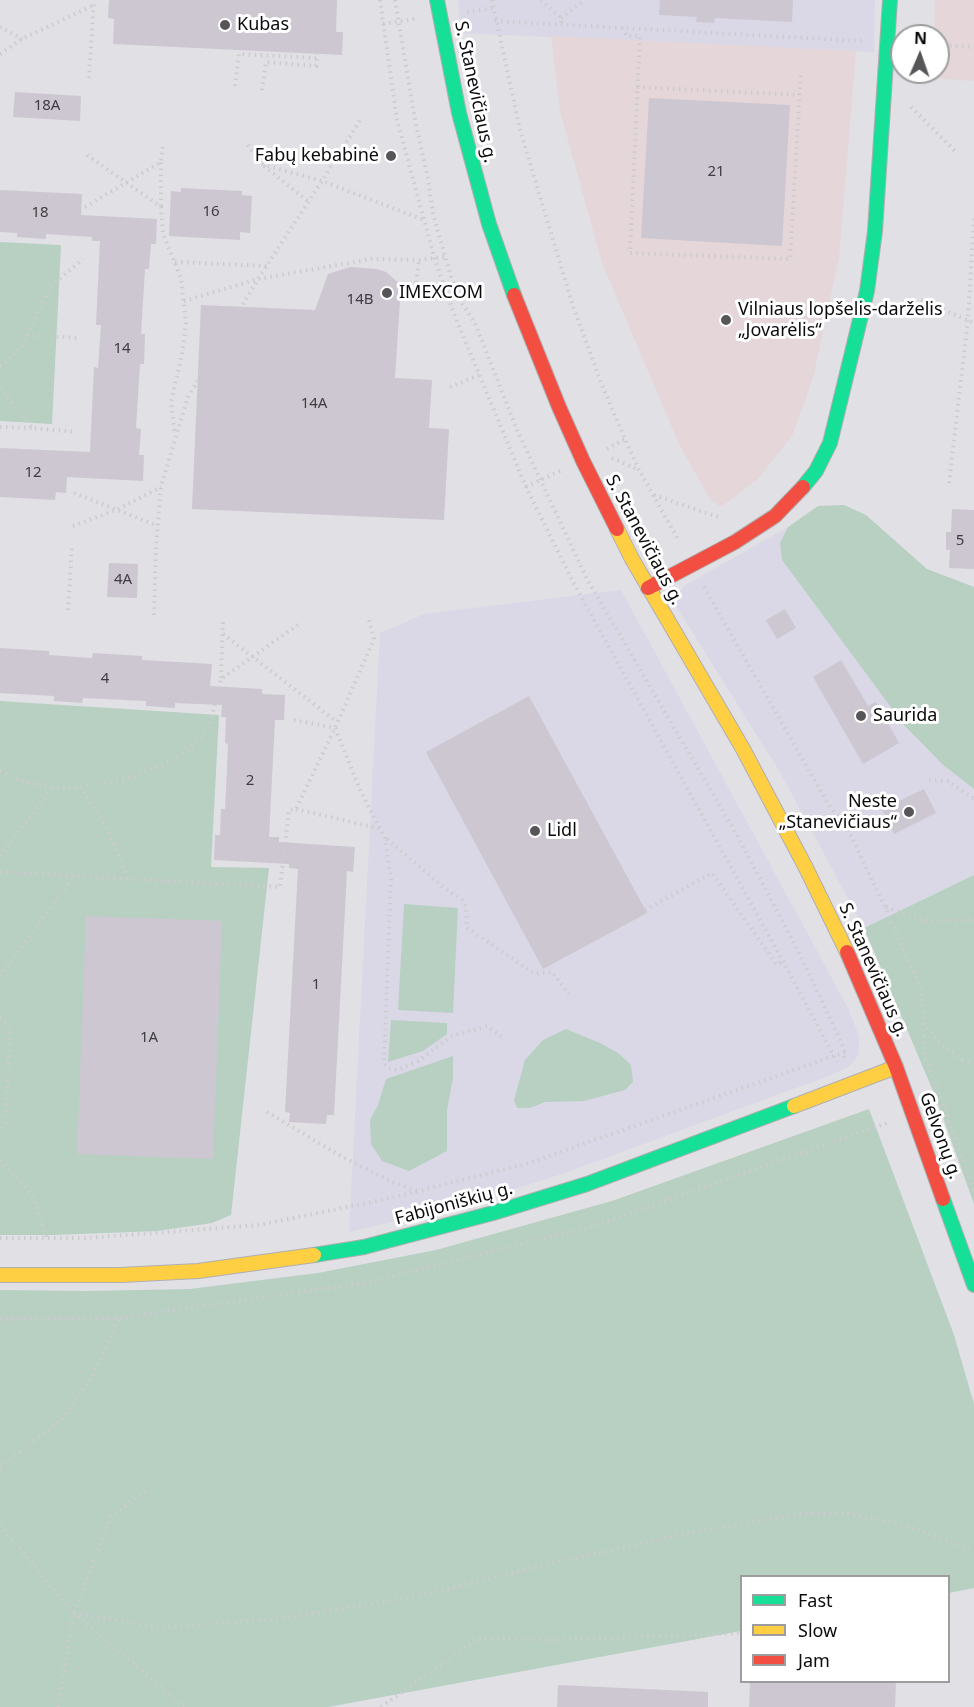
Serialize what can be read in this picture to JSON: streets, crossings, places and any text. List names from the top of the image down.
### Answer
{
  "streets": {
    "street": ["S. Stanevičiaus g.", "Gelvonų g.", "Fabijoniškių g."]
  },
  "crossings": [
    ["S. Stanevičiaus g.", "Gelvonų g."],
    ["S. Stanevičiaus g.", "Fabijoniškių g."],
    ["Gelvonų g.", "Fabijoniškių g."]
  ],
  "places": [
    "Kubas",
    "Fabų kebabinė",
    "IMEXCOM",
    "Vilniaus lopšelis-darželis „Jovarėlis“",
    "Saurida",
    "Neste „Stanevičiaus“",
    "Lidl"
  ],
  "house_numbers": [
    "18A",
    "21",
    "16",
    "18",
    "14B",
    "14",
    "14A",
    "12",
    "5",
    "4A",
    "4",
    "2",
    "1",
    "1A"
  ],
  "legend": ["Fast", "Slow", "Jam"],
  "north": "top"
}
